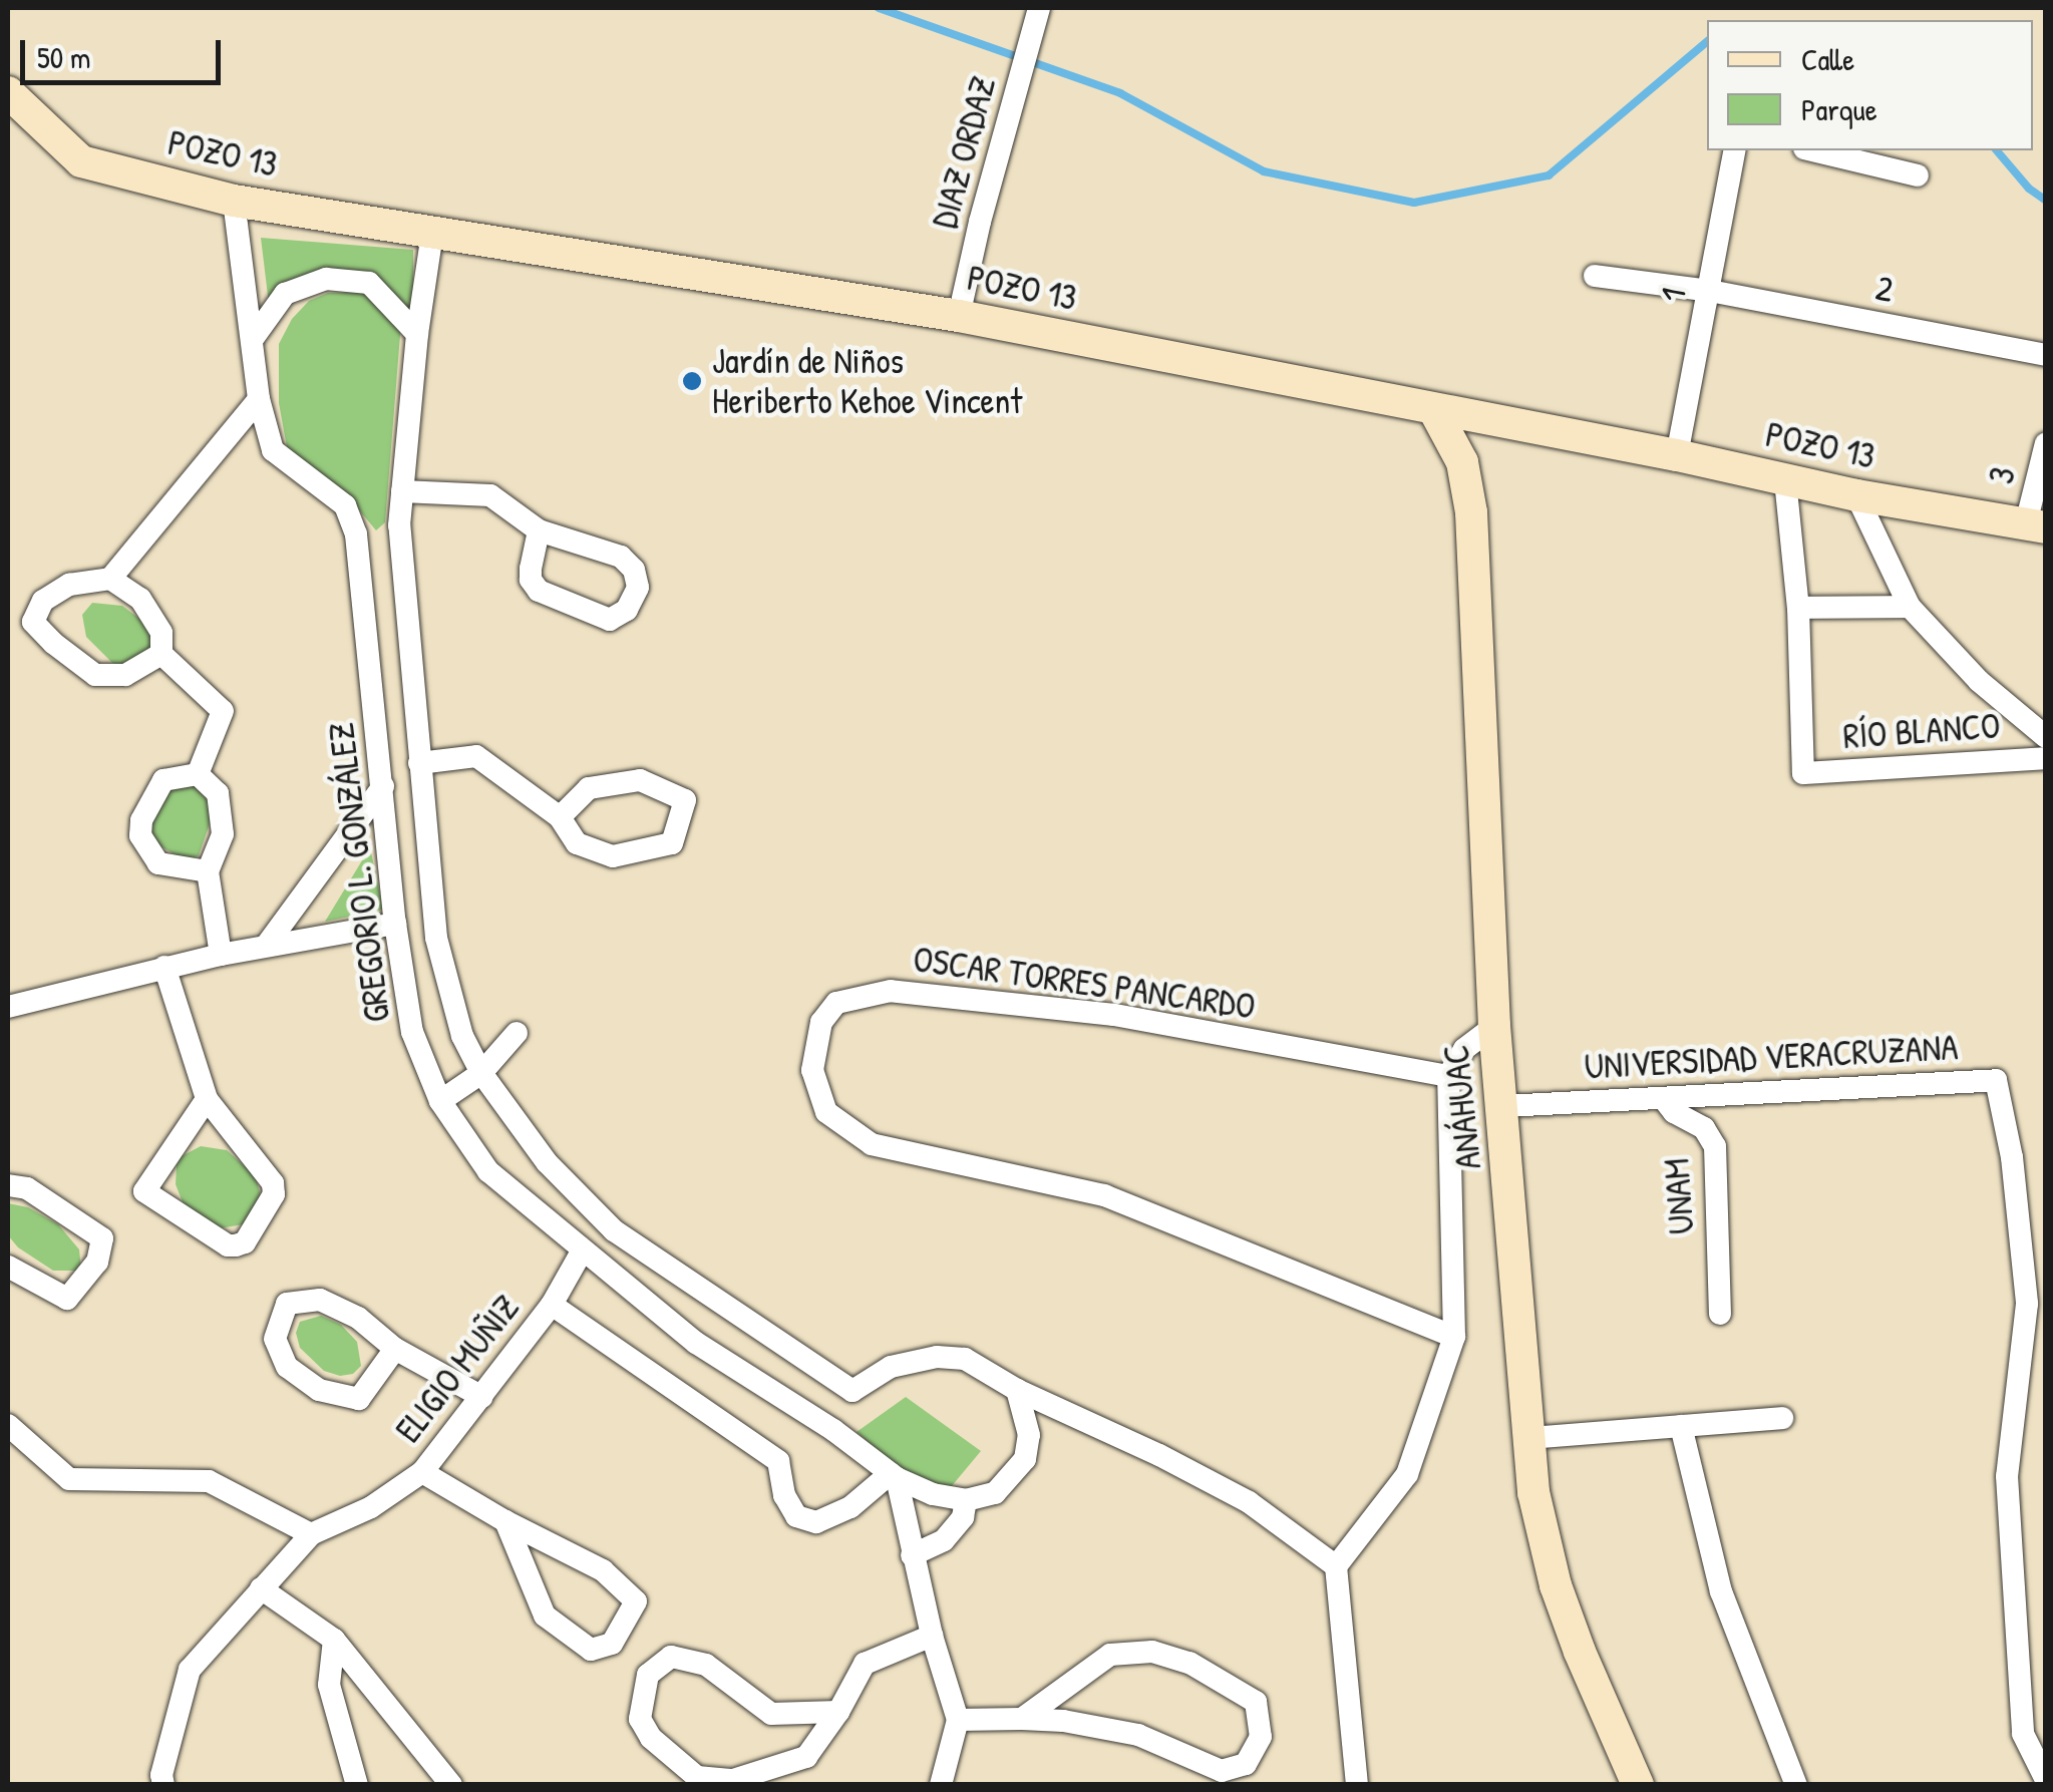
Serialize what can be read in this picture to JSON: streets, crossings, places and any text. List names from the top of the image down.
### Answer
{
  "streets": {
    "main road": ["POZO 13", "ANÁHUAC"],
    "street": [
      "DIAZ ORDAZ",
      "2",
      "1",
      "3",
      "RÍO BLANCO",
      "GREGORIO L. GONZÁLEZ",
      "OSCAR TORRES PANCARDO",
      "UNIVERSIDAD VERACRUZANA",
      "UNAM",
      "ELIGIO MUÑIZ"
    ]
  },
  "crossings": [
    ["DIAZ ORDAZ", "POZO 13"],
    ["POZO 13", "1"],
    ["POZO 13", "3"],
    ["POZO 13", "GREGORIO L. GONZÁLEZ"],
    ["POZO 13", "ANÁHUAC"],
    ["2", "1"],
    ["GREGORIO L. GONZÁLEZ", "ELIGIO MUÑIZ"],
    ["UNIVERSIDAD VERACRUZANA", "ANÁHUAC"],
    ["UNIVERSIDAD VERACRUZANA", "UNAM"]
  ],
  "places": ["Jardín de Niños Heriberto Kehoe Vincent"],
  "legend": ["Calle", "Parque"],
  "scale_bar": "50 m"
}
